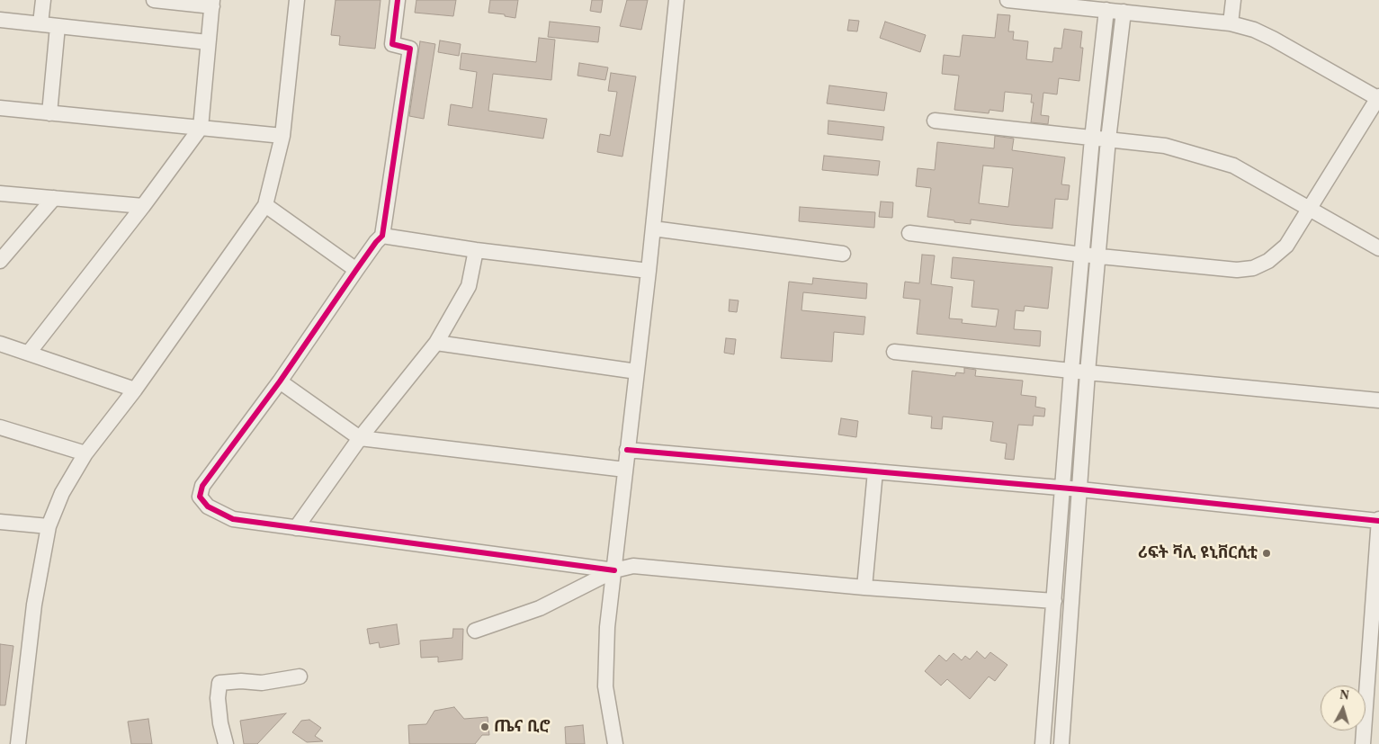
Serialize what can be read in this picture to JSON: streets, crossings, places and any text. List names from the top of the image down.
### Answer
{
  "places": ["ሪፍት ቫሊ ዩኒቨርሲቲ", "ጤና ቢሮ"],
  "north": "top"
}
